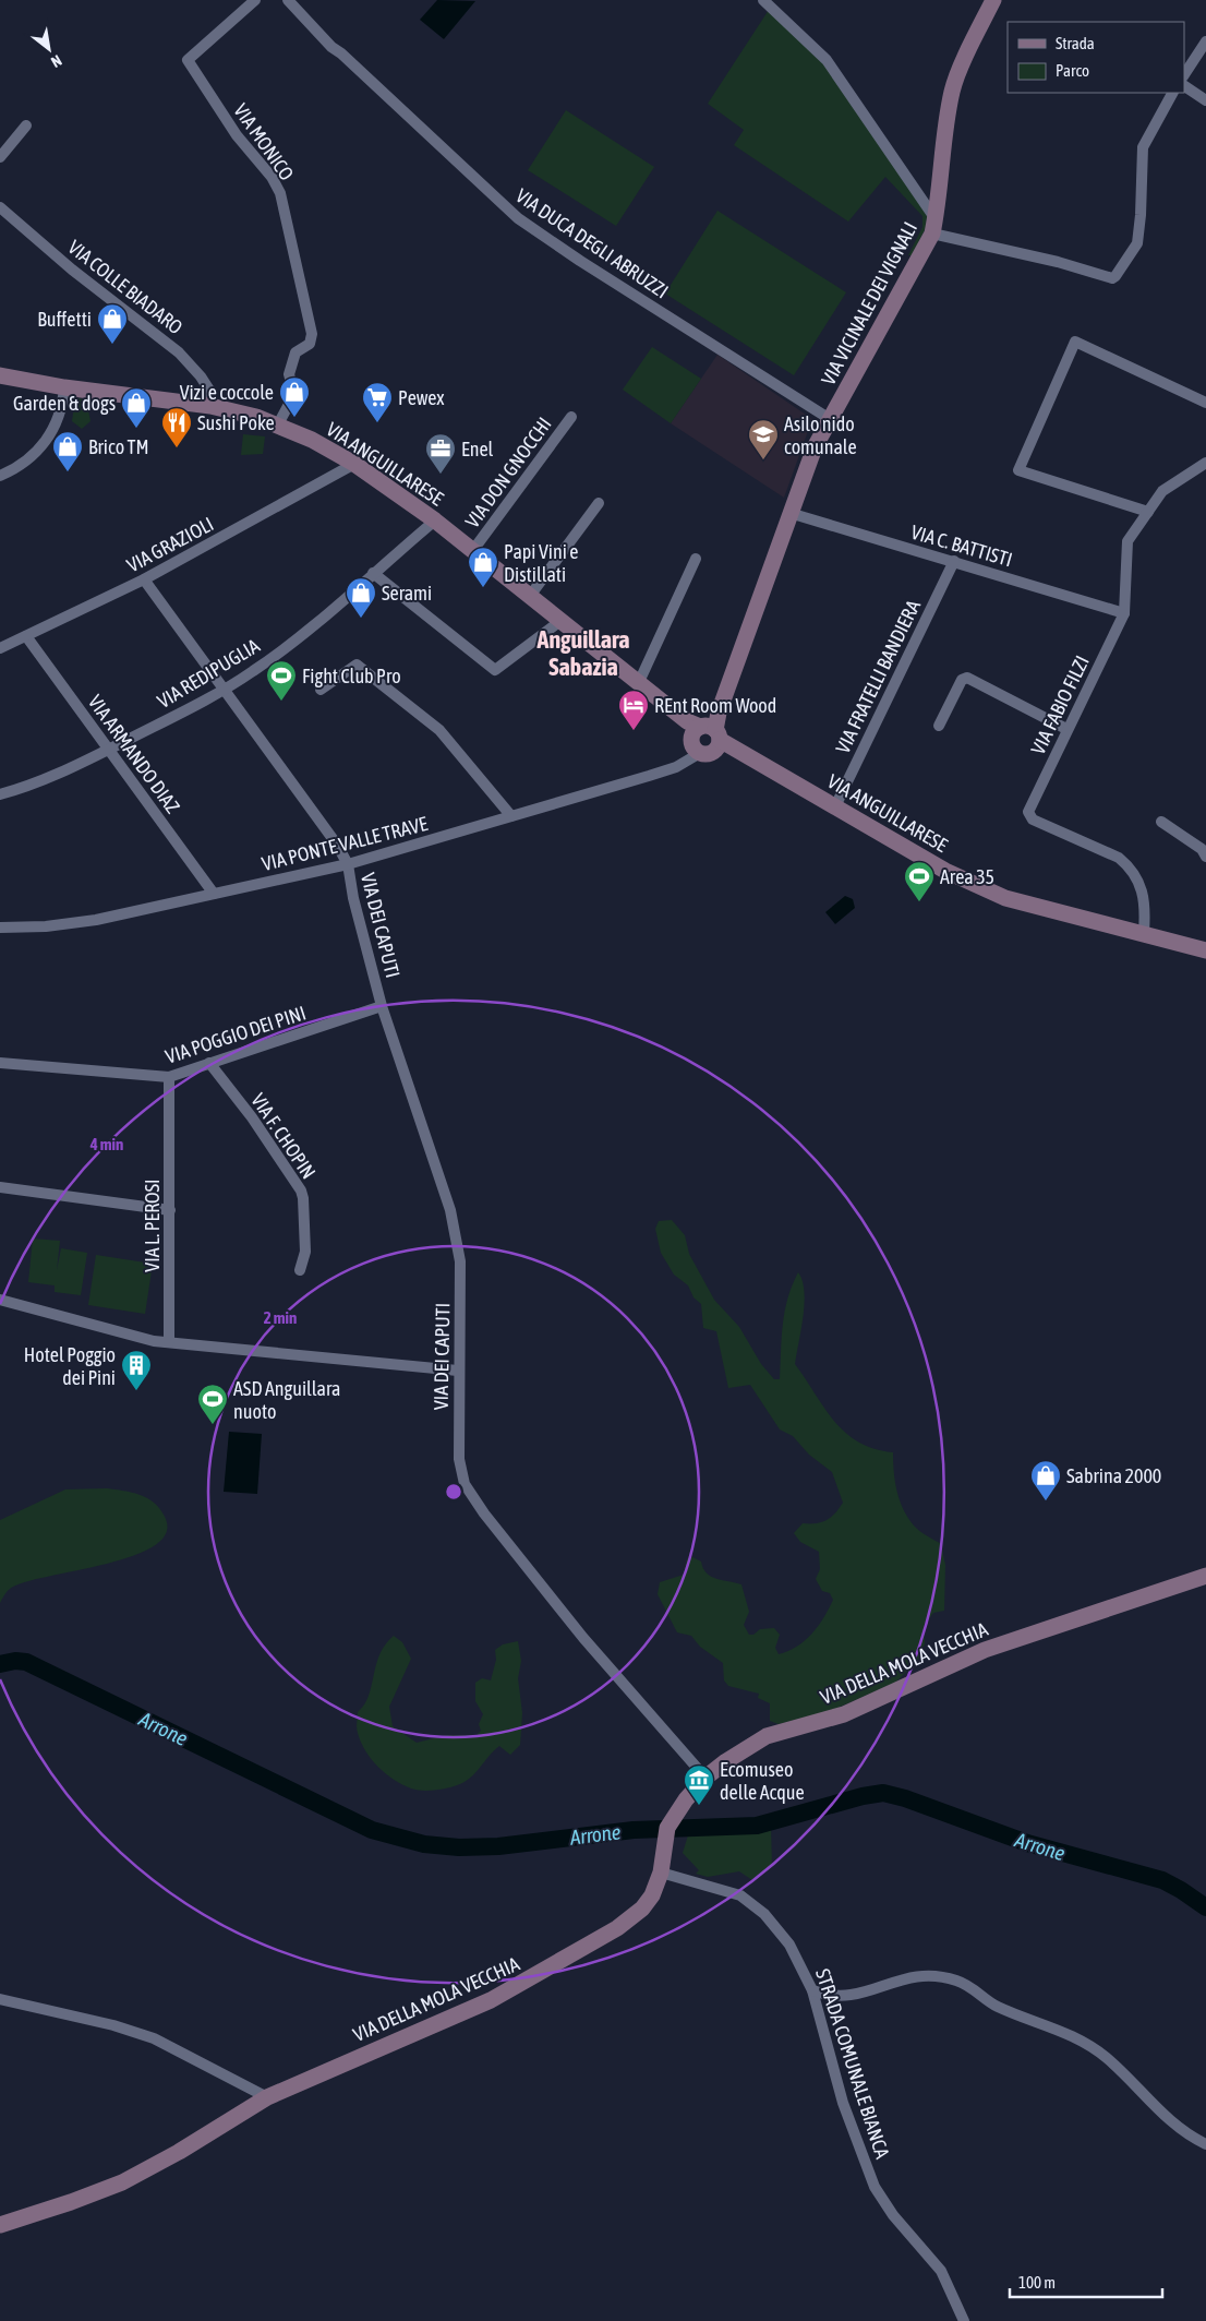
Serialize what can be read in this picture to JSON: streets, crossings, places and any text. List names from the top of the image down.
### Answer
{
  "streets": {
    "street": [
      "VIA MONICO",
      "VIA DUCA DEGLI ABRUZZI",
      "VIA COLLE BIADARO",
      "VIA VICINALE DEI VIGNALI",
      "VIA ANGUILLARESE",
      "VIA DON GNOCCHI",
      "VIA GRAZIOLI",
      "VIA C. BATTISTI",
      "VIA REDIPUGLIA",
      "VIA FRATELLI BANDIERA",
      "VIA FABIO FILZI",
      "VIA ARMANDO DIAZ",
      "VIA PONTE VALLE TRAVE",
      "VIA DEI CAPUTI",
      "VIA POGGIO DEI PINI",
      "VIA F. CHOPIN",
      "VIA L. PEROSI",
      "VIA DELLA MOLA VECCHIA",
      "STRADA COMUNALE BIANCA"
    ]
  },
  "crossings": [
    ["VIA MONICO", "VIA ANGUILLARESE"],
    ["VIA DUCA DEGLI ABRUZZI", "VIA VICINALE DEI VIGNALI"],
    ["VIA COLLE BIADARO", "VIA ANGUILLARESE"],
    ["VIA VICINALE DEI VIGNALI", "VIA ANGUILLARESE"],
    ["VIA VICINALE DEI VIGNALI", "VIA C. BATTISTI"],
    ["VIA VICINALE DEI VIGNALI", "VIA PONTE VALLE TRAVE"],
    ["VIA ANGUILLARESE", "VIA DON GNOCCHI"],
    ["VIA ANGUILLARESE", "VIA GRAZIOLI"],
    ["VIA ANGUILLARESE", "VIA REDIPUGLIA"],
    ["VIA ANGUILLARESE", "VIA FRATELLI BANDIERA"],
    ["VIA ANGUILLARESE", "VIA FABIO FILZI"],
    ["VIA ANGUILLARESE", "VIA PONTE VALLE TRAVE"],
    ["VIA GRAZIOLI", "VIA ARMANDO DIAZ"],
    ["VIA C. BATTISTI", "VIA FRATELLI BANDIERA"],
    ["VIA C. BATTISTI", "VIA FABIO FILZI"],
    ["VIA REDIPUGLIA", "VIA ARMANDO DIAZ"],
    ["VIA ARMANDO DIAZ", "VIA PONTE VALLE TRAVE"],
    ["VIA PONTE VALLE TRAVE", "VIA DEI CAPUTI"],
    ["VIA DEI CAPUTI", "VIA POGGIO DEI PINI"],
    ["VIA DEI CAPUTI", "VIA DELLA MOLA VECCHIA"],
    ["VIA POGGIO DEI PINI", "VIA F. CHOPIN"],
    ["VIA POGGIO DEI PINI", "VIA L. PEROSI"],
    ["VIA DELLA MOLA VECCHIA", "STRADA COMUNALE BIANCA"]
  ],
  "districts": ["Anguillara Sabazia"],
  "water": ["Arrone"],
  "places": {
    "shop": [
      "Buffetti",
      "Vizi e coccole",
      "Garden & dogs",
      "Brico TM",
      "Papi Vini e Distillati",
      "Serami",
      "Sabrina 2000"
    ],
    "supermarket": ["Pewex"],
    "restaurant": ["Sushi Poke"],
    "school or university": ["Asilo nido comunale"],
    "office": ["Enel"],
    "sports": ["Fight Club Pro", "Area 35", "ASD Anguillara nuoto"],
    "hotel": ["REnt Room Wood"],
    "building": ["Hotel Poggio dei Pini"],
    "museum": ["Ecomuseo delle Acque"]
  },
  "legend": ["Strada", "Parco"],
  "scale_bar": "100 m",
  "north": "bottom right",
  "rings": ["4 min", "2 min"]
}
